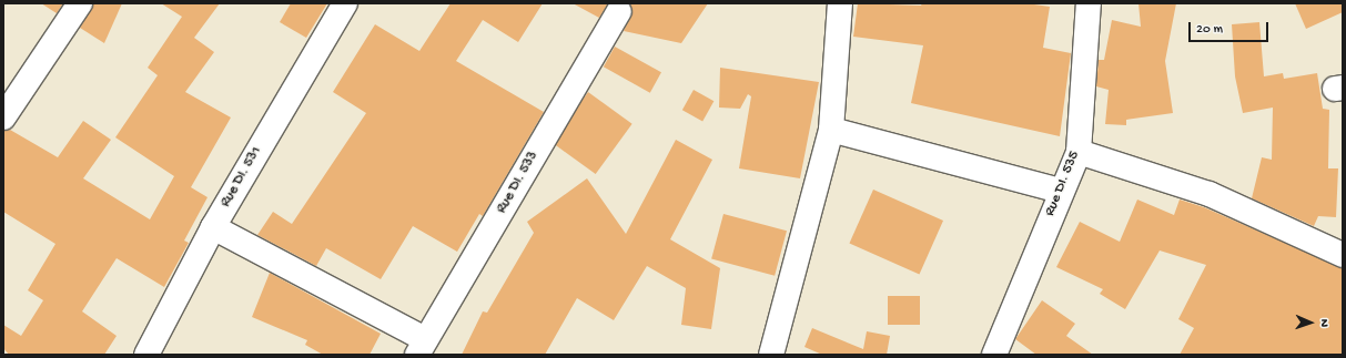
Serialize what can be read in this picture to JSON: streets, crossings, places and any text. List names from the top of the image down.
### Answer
{
  "streets": {
    "street": ["Rue DI. 531", "Rue DI. 533", "Rue DI. 535"]
  },
  "scale_bar": "20 m",
  "north": "right"
}
